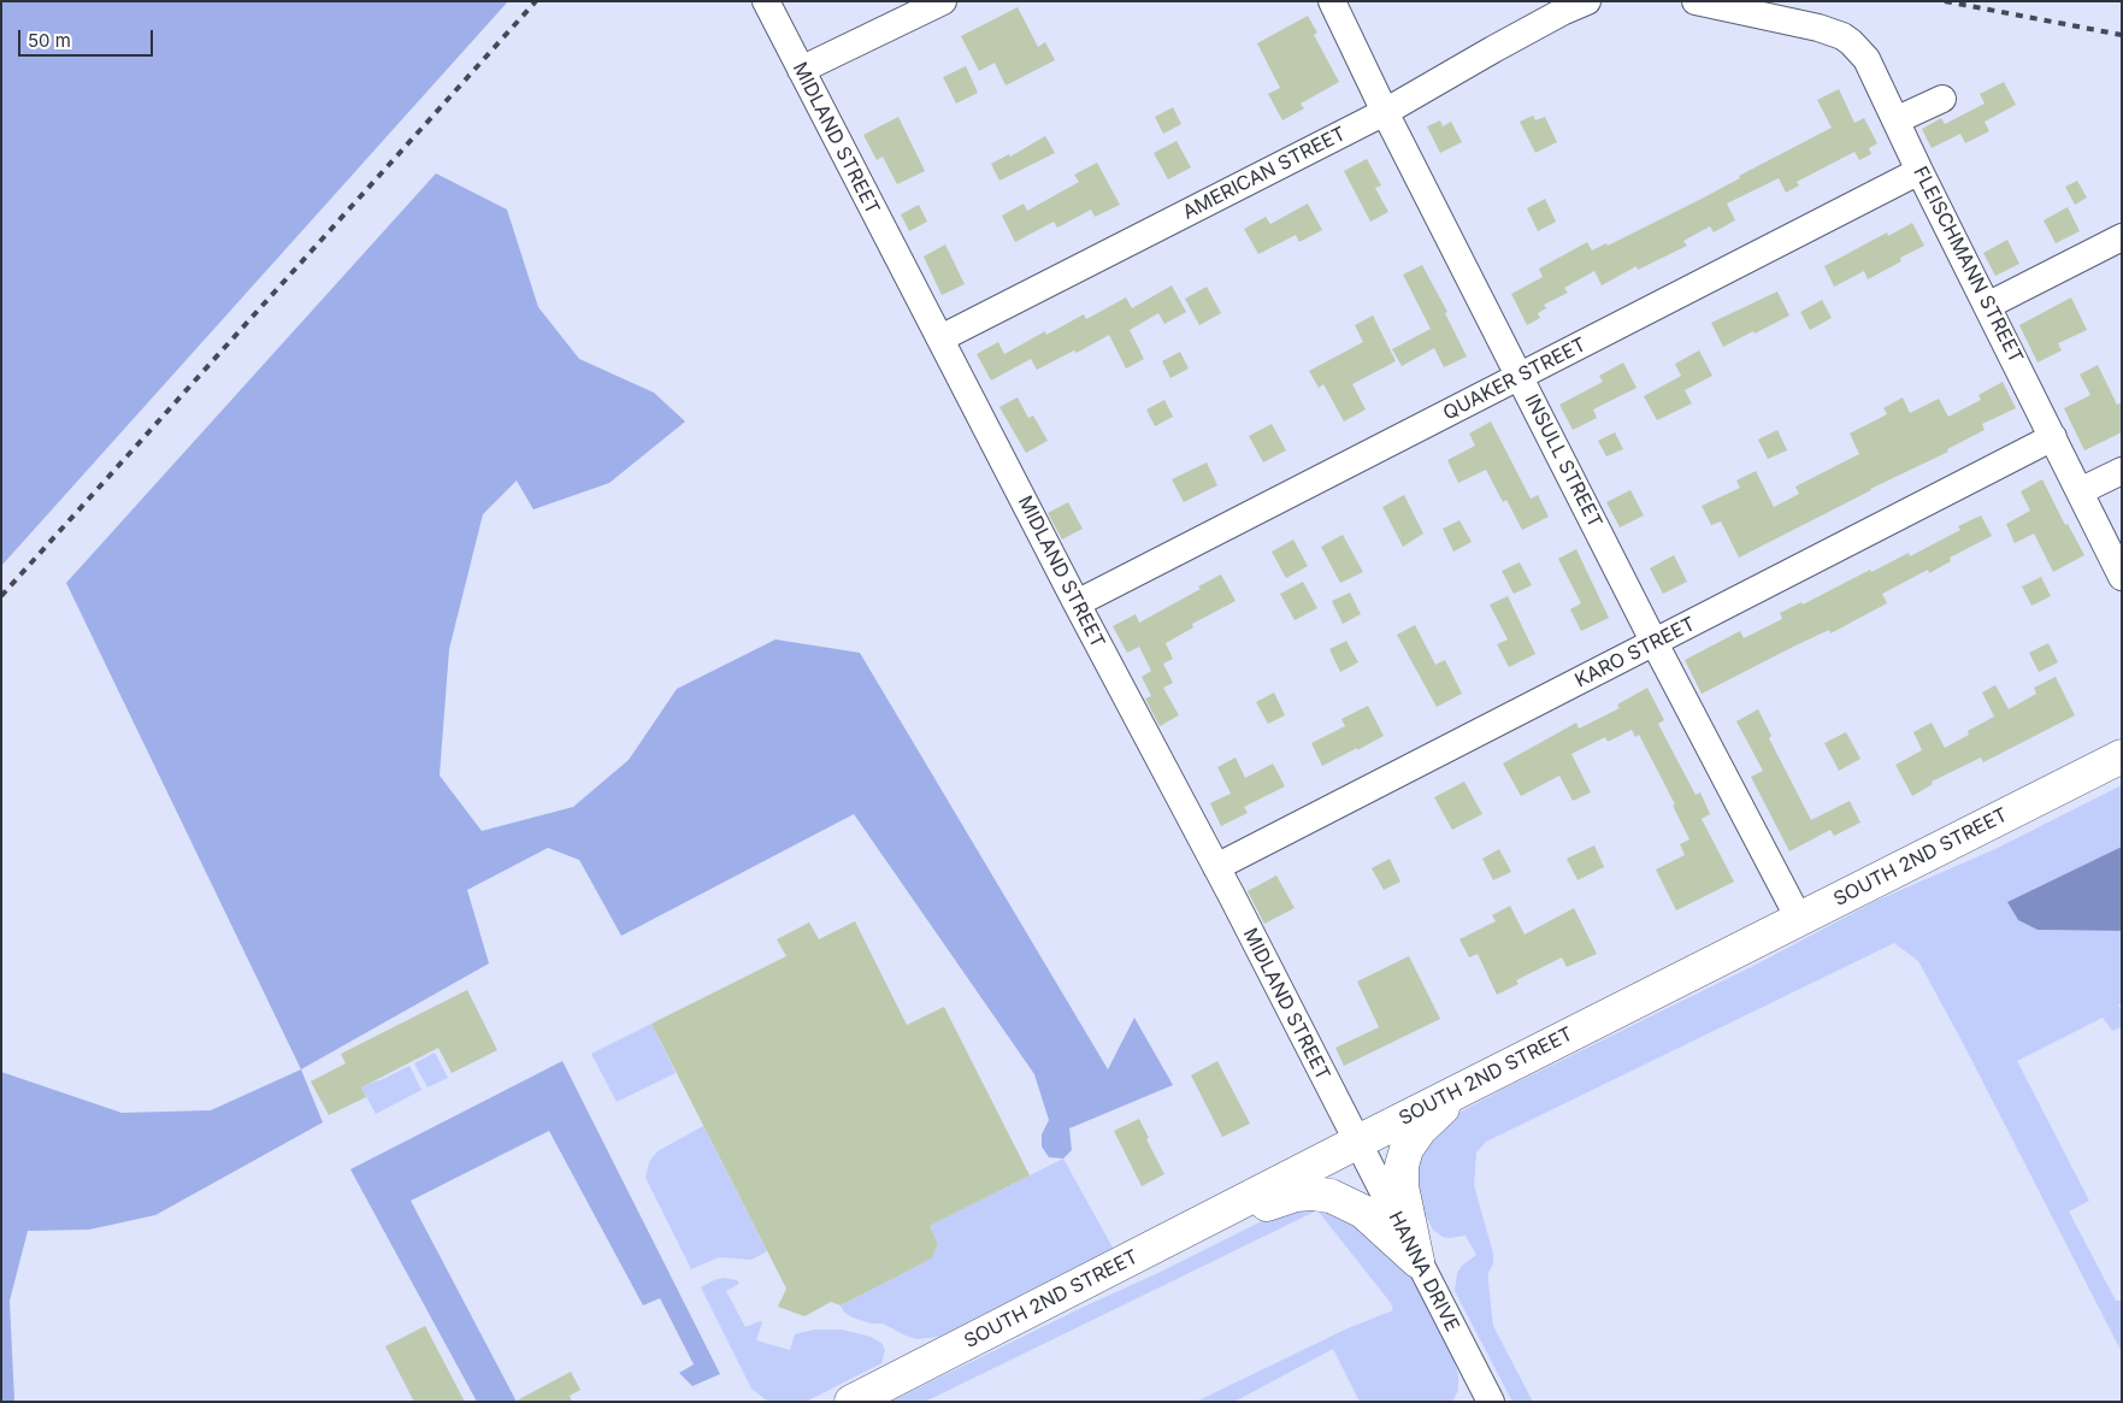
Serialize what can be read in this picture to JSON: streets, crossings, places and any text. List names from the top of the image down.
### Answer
{
  "streets": {
    "main road": ["SOUTH 2ND STREET"],
    "street": [
      "MIDLAND STREET",
      "AMERICAN STREET",
      "FLEISCHMANN STREET",
      "QUAKER STREET",
      "INSULL STREET",
      "KARO STREET",
      "HANNA DRIVE"
    ]
  },
  "crossings": [
    ["MIDLAND STREET", "AMERICAN STREET"],
    ["MIDLAND STREET", "QUAKER STREET"],
    ["MIDLAND STREET", "KARO STREET"],
    ["MIDLAND STREET", "SOUTH 2ND STREET"],
    ["MIDLAND STREET", "HANNA DRIVE"],
    ["AMERICAN STREET", "INSULL STREET"],
    ["FLEISCHMANN STREET", "QUAKER STREET"],
    ["FLEISCHMANN STREET", "KARO STREET"],
    ["QUAKER STREET", "INSULL STREET"],
    ["INSULL STREET", "KARO STREET"],
    ["INSULL STREET", "SOUTH 2ND STREET"],
    ["SOUTH 2ND STREET", "HANNA DRIVE"]
  ],
  "scale_bar": "50 m"
}
